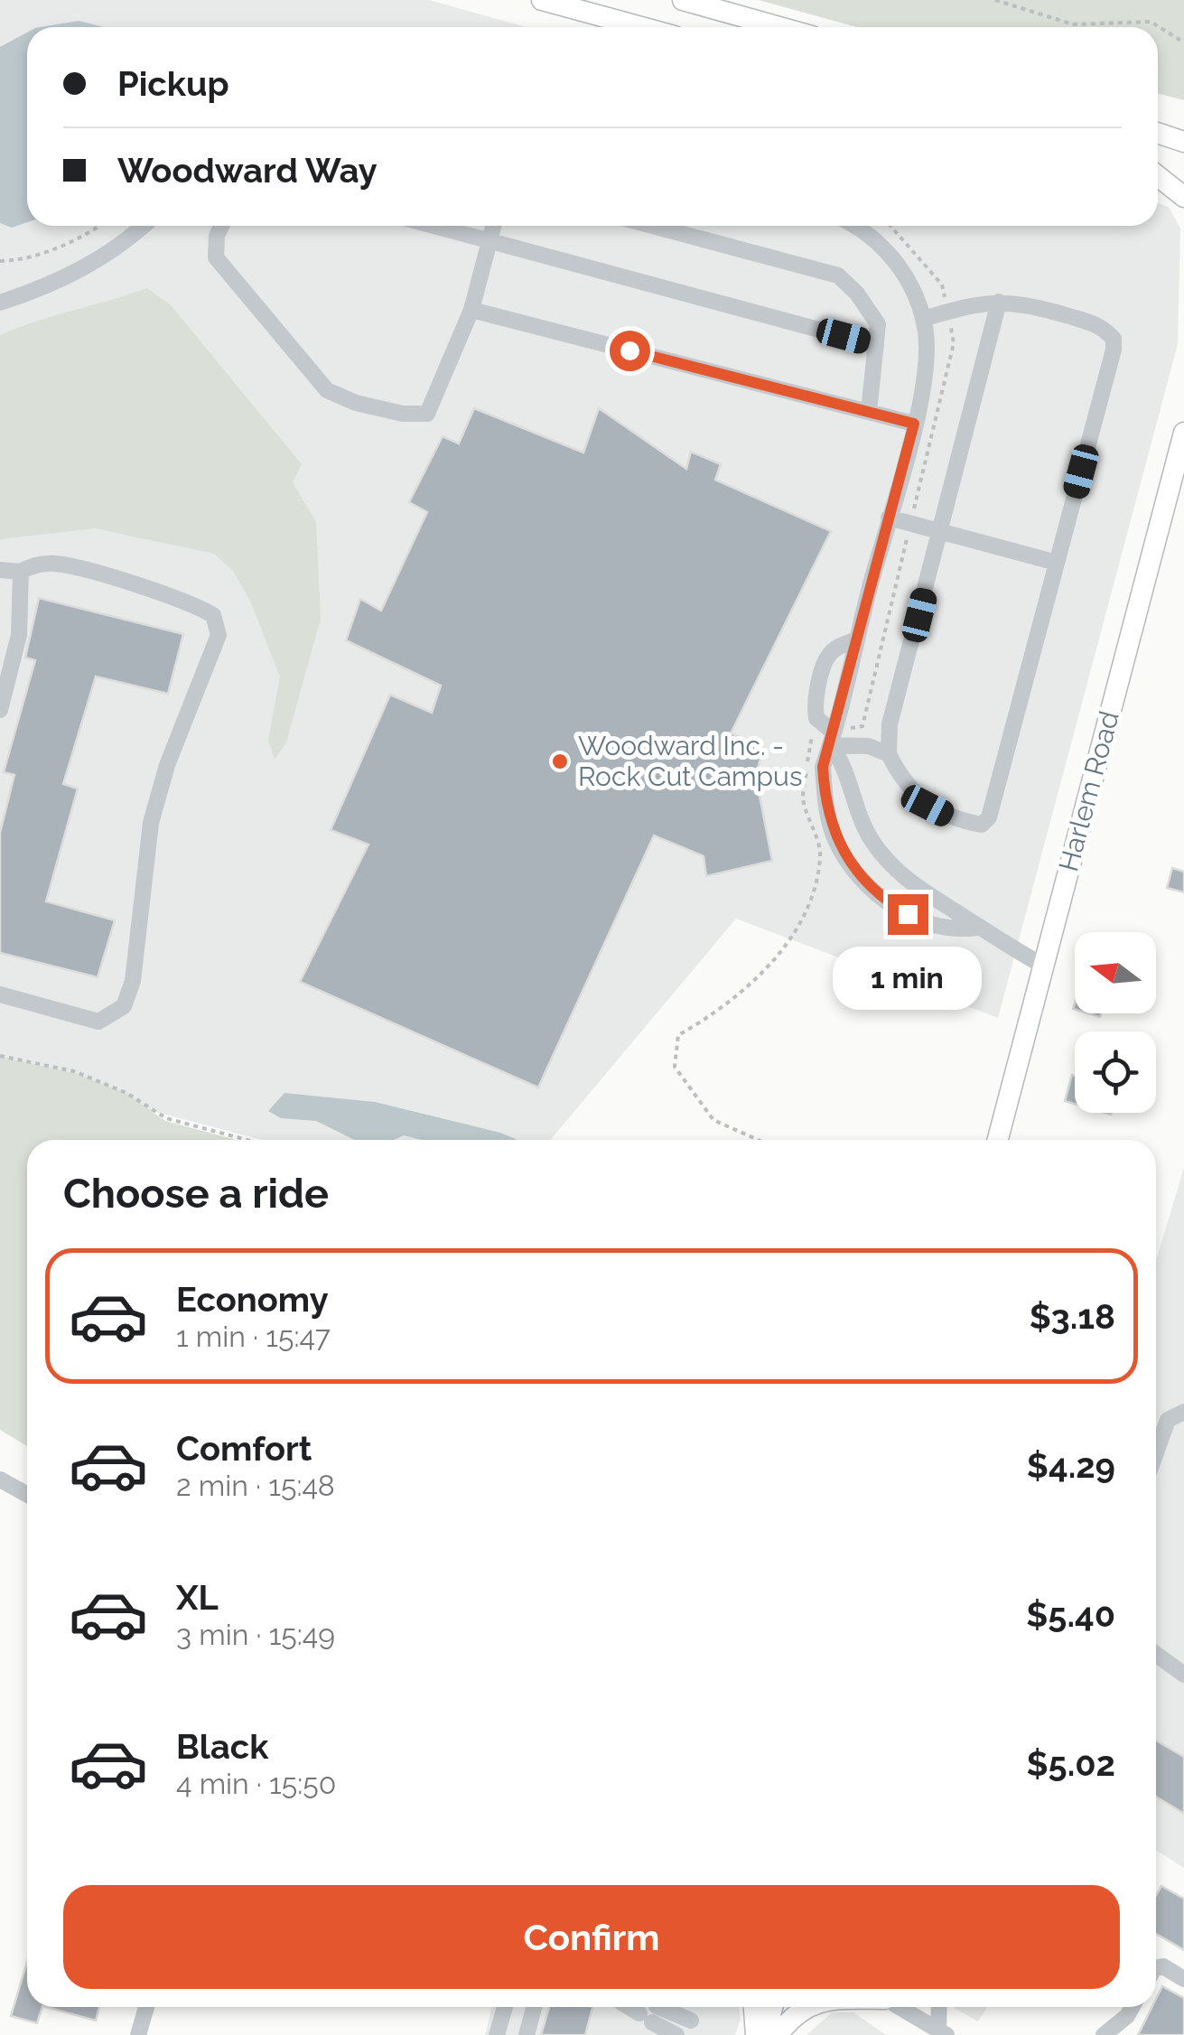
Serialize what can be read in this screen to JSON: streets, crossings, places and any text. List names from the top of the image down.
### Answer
{
  "streets": {
    "main road": ["Harlem Road"]
  },
  "places": ["Woodward Inc. - Rock Cut Campus"],
  "north": "left",
  "page": {
    "banner": ["Pickup", "Woodward Way"],
    "bubble": "1 min",
    "heading": "Choose a ride",
    "list": [
      {
        "name": "Economy",
        "note": "1 min · 15:47",
        "value": "$3.18"
      },
      {
        "name": "Comfort",
        "note": "2 min · 15:48",
        "value": "$4.29"
      },
      {
        "name": "XL",
        "note": "3 min · 15:49",
        "value": "$5.40"
      },
      {
        "name": "Black",
        "note": "4 min · 15:50",
        "value": "$5.02"
      }
    ],
    "buttons": "Confirm"
  }
}
